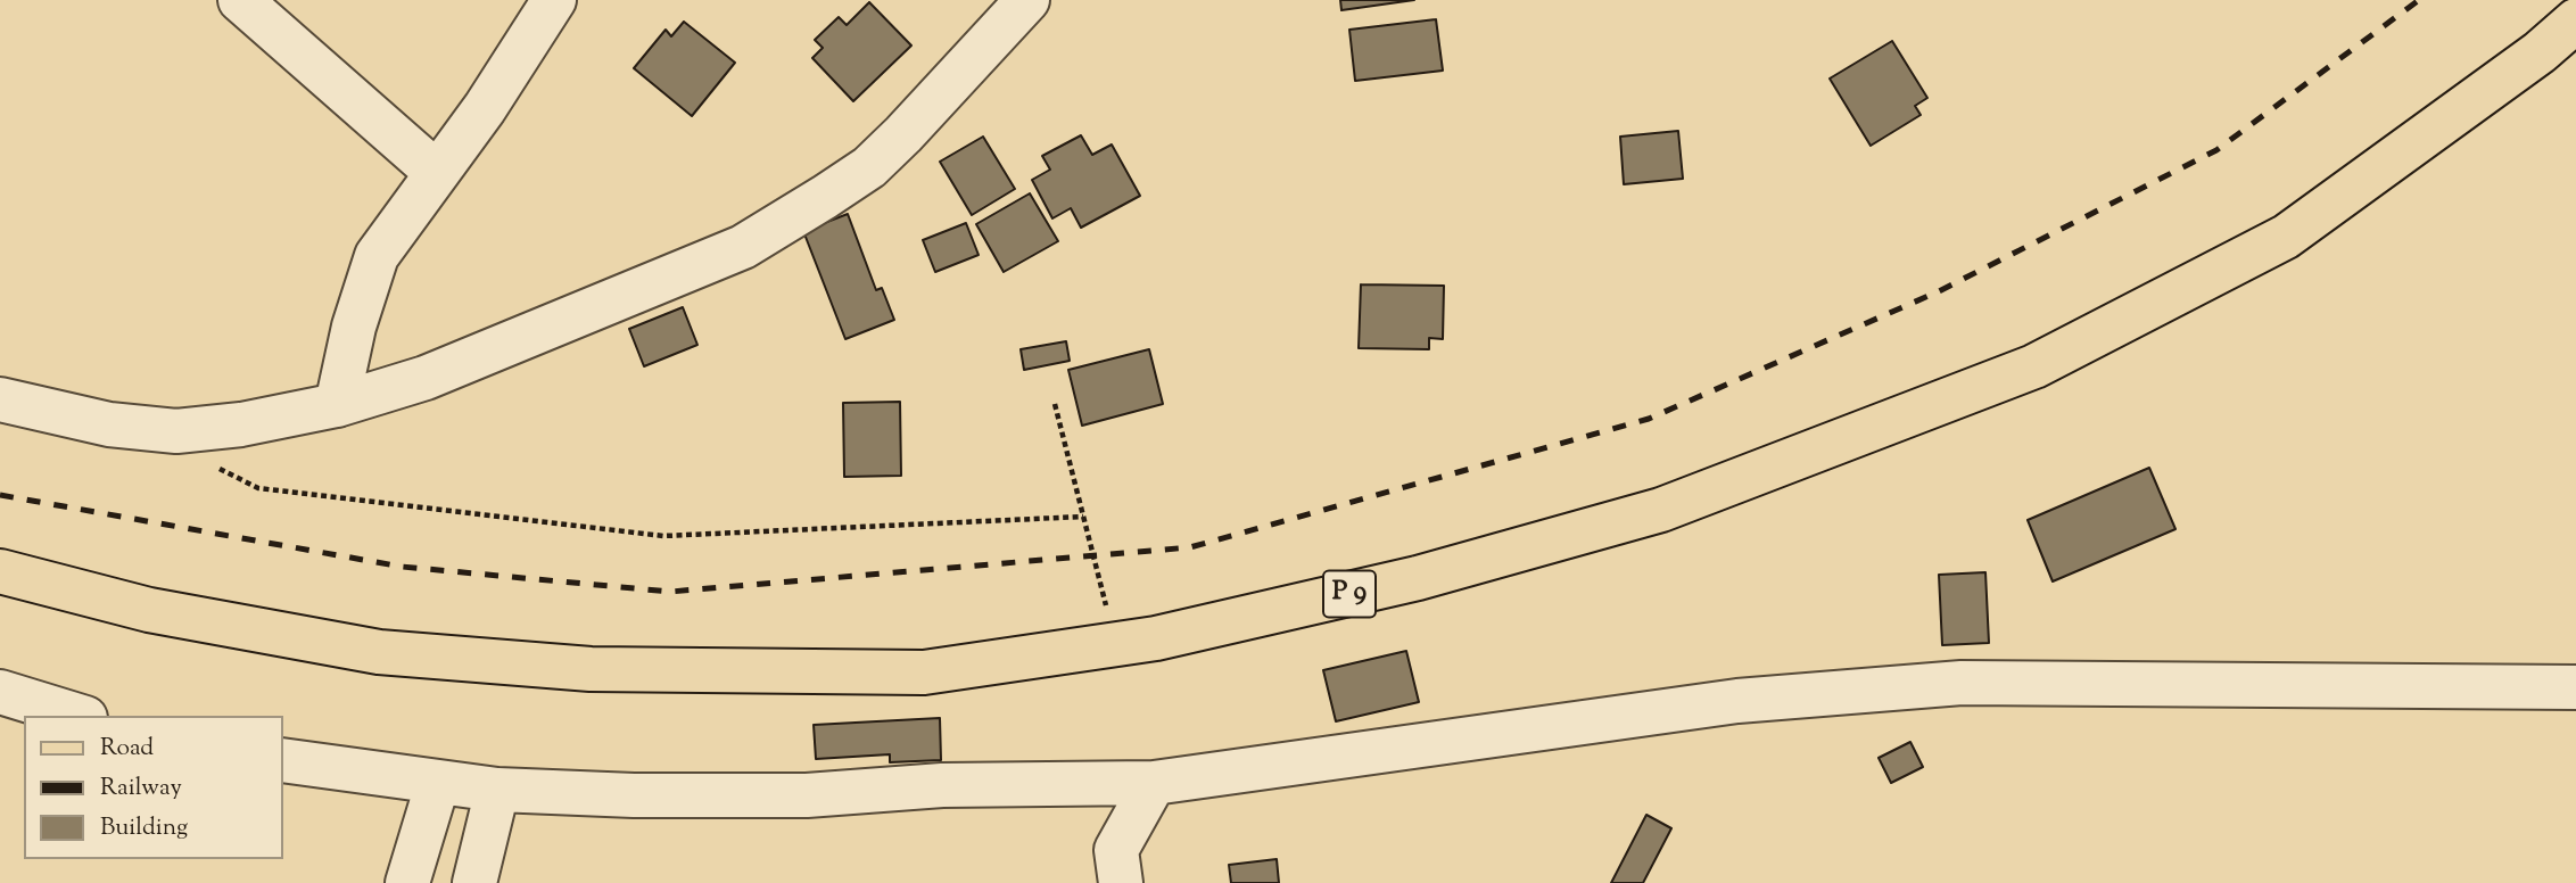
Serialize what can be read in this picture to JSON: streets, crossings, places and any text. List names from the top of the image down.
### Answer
{
  "streets": {
    "main road": ["P 9"]
  },
  "legend": ["Road", "Railway", "Building"]
}
